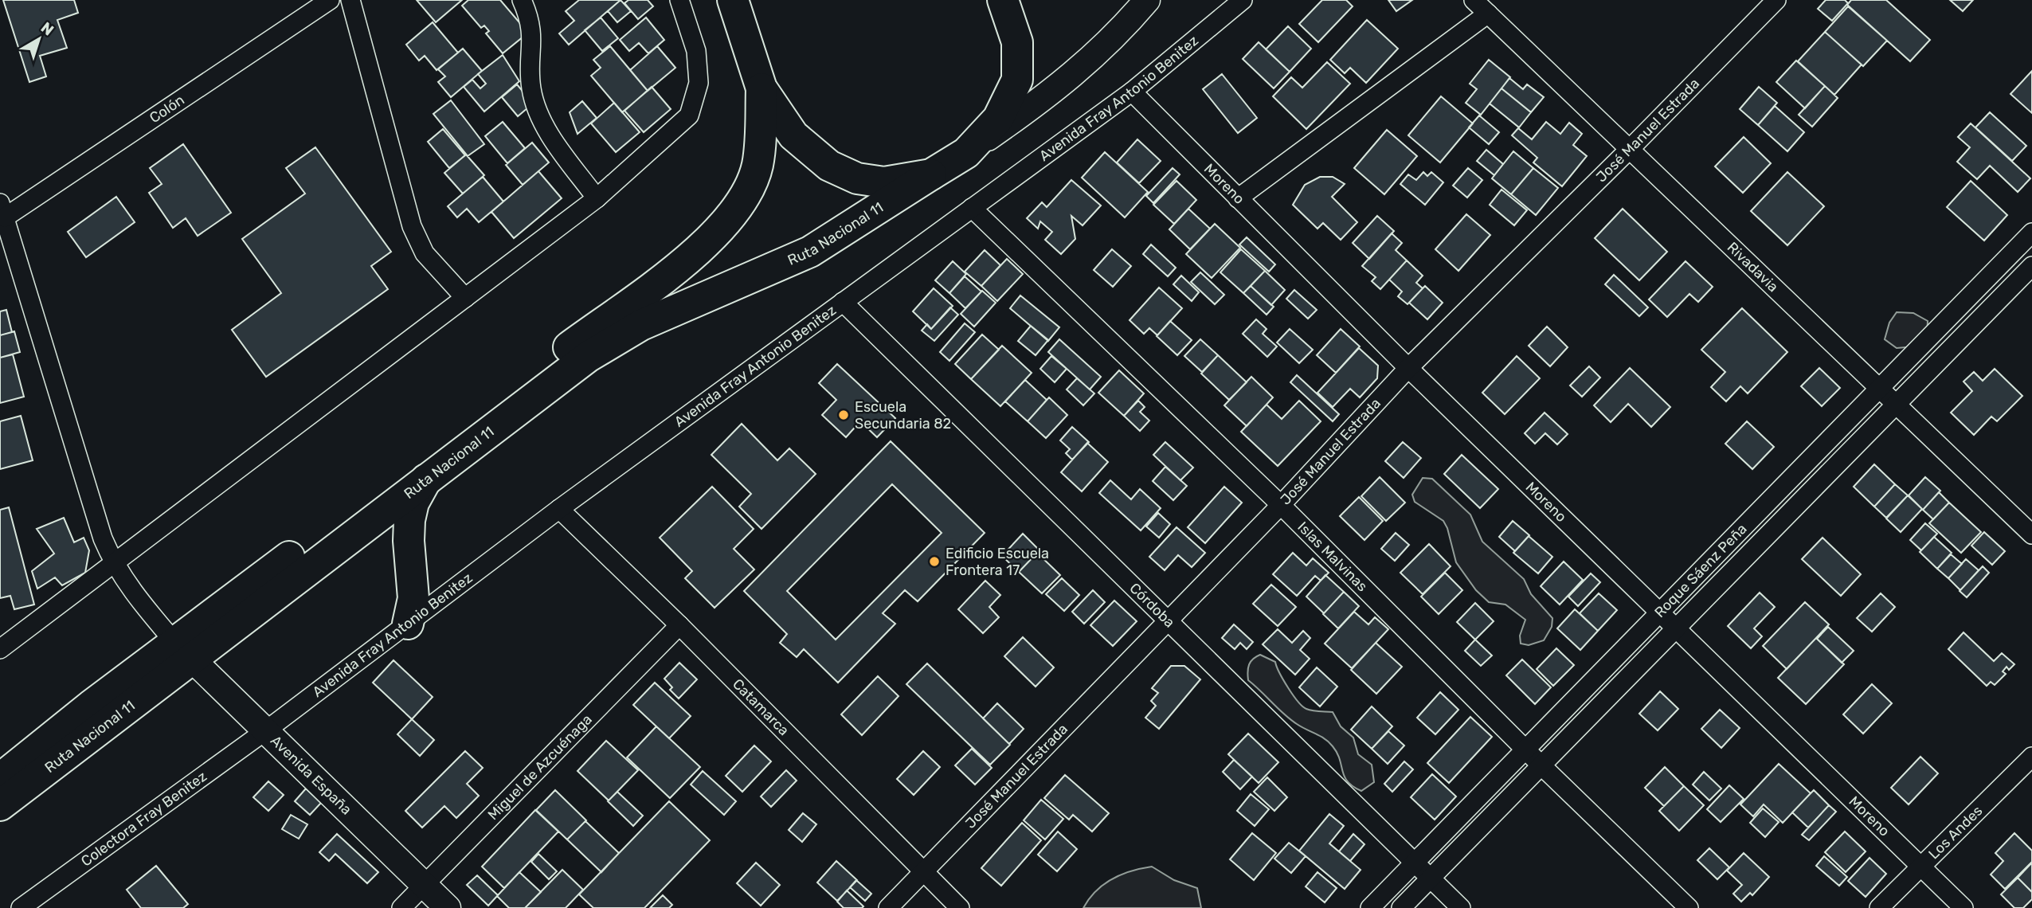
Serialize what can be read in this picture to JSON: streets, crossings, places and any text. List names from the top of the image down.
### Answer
{
  "streets": {
    "highway": ["Ruta Nacional 11"],
    "main road": ["Avenida España"],
    "street": [
      "Avenida Fray Antonio Benitez",
      "Colón",
      "José Manuel Estrada",
      "Moreno",
      "Rivadavia",
      "Islas Malvinas",
      "Roque Sáenz Peña",
      "Córdoba",
      "Catamarca",
      "Miguel de Azcuénaga",
      "Colectora Fray Benitez",
      "Los Andes"
    ]
  },
  "crossings": [
    ["Avenida Fray Antonio Benitez", "Moreno"],
    ["Avenida Fray Antonio Benitez", "Islas Malvinas"],
    ["Avenida Fray Antonio Benitez", "Córdoba"],
    ["Avenida Fray Antonio Benitez", "Catamarca"],
    ["Avenida Fray Antonio Benitez", "Avenida España"],
    ["Avenida Fray Antonio Benitez", "Colectora Fray Benitez"],
    ["José Manuel Estrada", "Moreno"],
    ["José Manuel Estrada", "Rivadavia"],
    ["José Manuel Estrada", "Islas Malvinas"],
    ["José Manuel Estrada", "Córdoba"],
    ["José Manuel Estrada", "Catamarca"],
    ["Moreno", "Roque Sáenz Peña"],
    ["Moreno", "Los Andes"],
    ["Ruta Nacional 11", "Avenida España"],
    ["Rivadavia", "Roque Sáenz Peña"],
    ["Islas Malvinas", "Roque Sáenz Peña"],
    ["Roque Sáenz Peña", "Córdoba"],
    ["Catamarca", "Miguel de Azcuénaga"],
    ["Miguel de Azcuénaga", "Avenida España"],
    ["Avenida España", "Colectora Fray Benitez"]
  ],
  "places": ["Escuela Secundaria 82", "Edificio Escuela Frontera 17"],
  "north": "top right"
}
